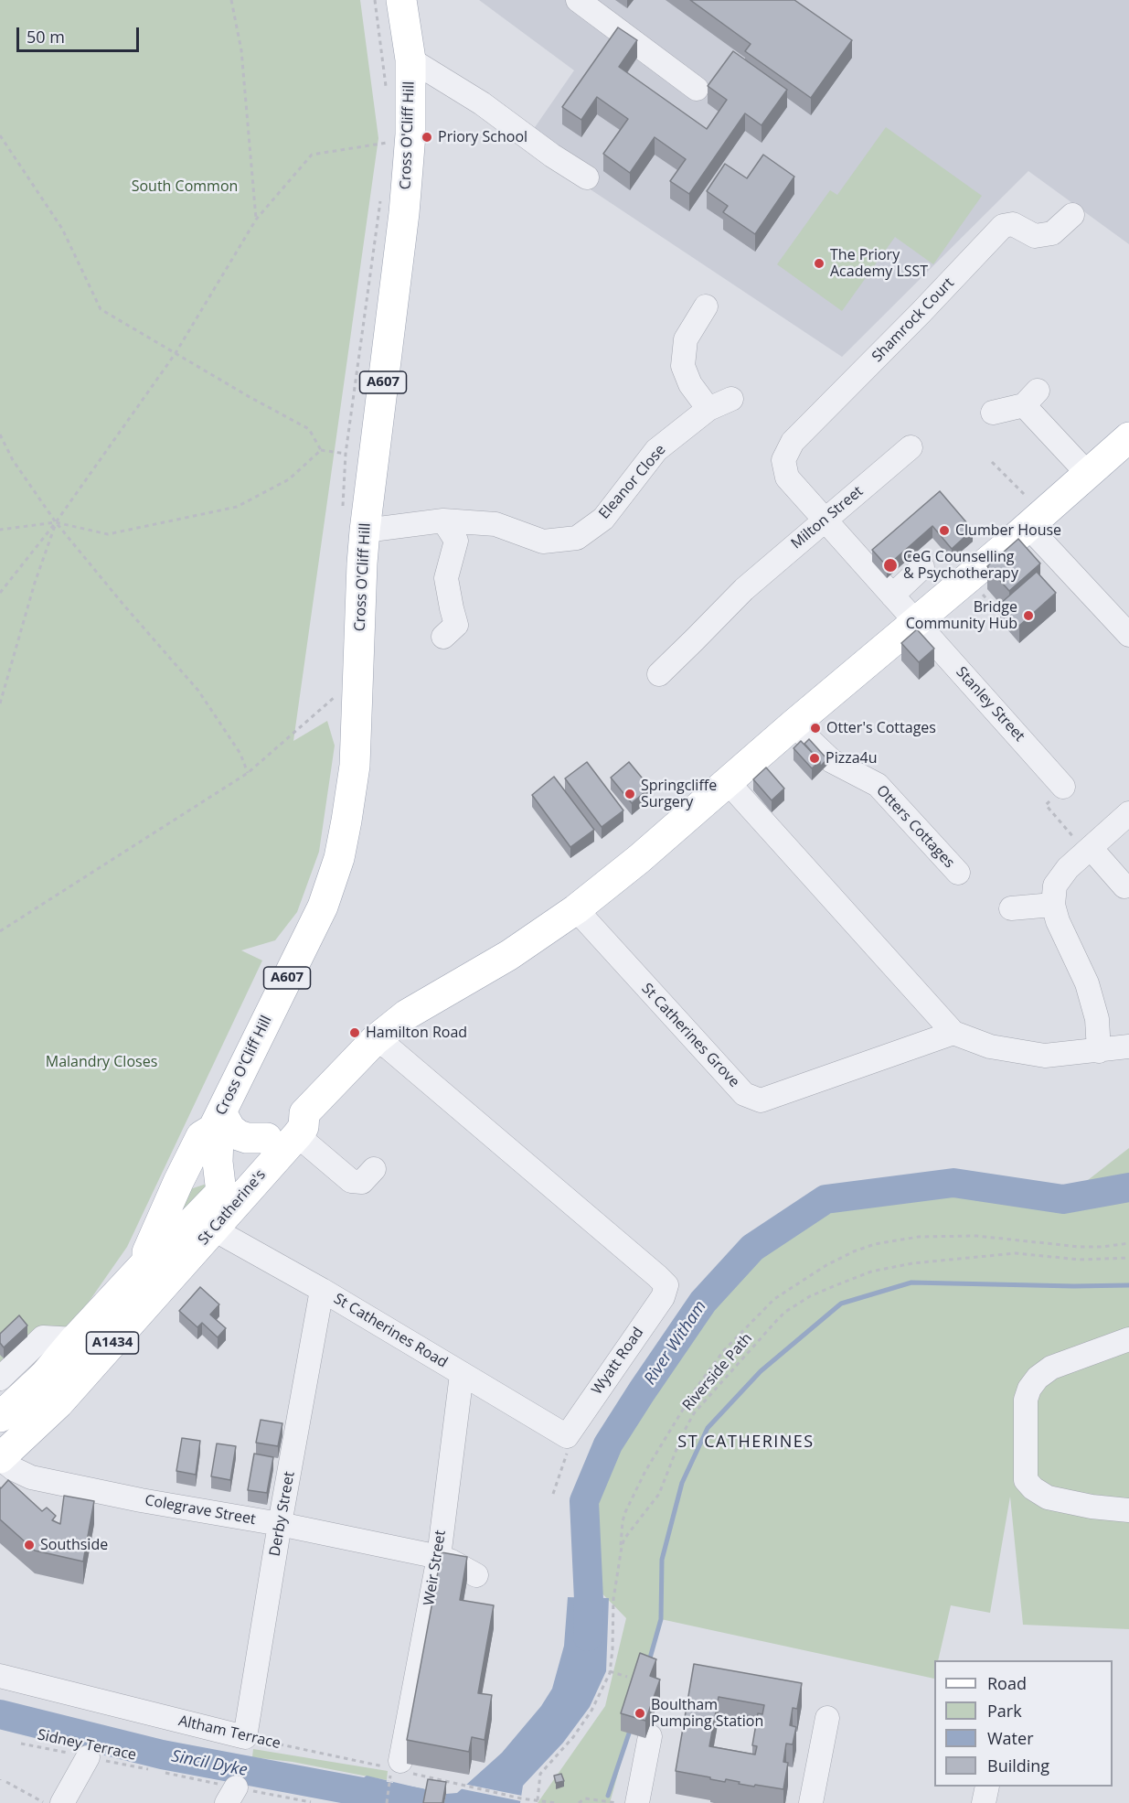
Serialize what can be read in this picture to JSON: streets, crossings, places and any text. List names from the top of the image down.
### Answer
{
  "streets": {
    "main road": [
      "Cross O'Cliff Hill",
      "A607",
      "St Catherine's",
      "A1434"
    ],
    "street": [
      "Shamrock Court",
      "Eleanor Close",
      "Milton Street",
      "Stanley Street",
      "Otters Cottages",
      "St Catherines Grove",
      "St Catherines Road",
      "Wyatt Road",
      "Colegrave Street",
      "Derby Street",
      "Weir Street",
      "Altham Terrace"
    ],
    "path": ["Riverside Path", "Sidney Terrace"]
  },
  "crossings": [
    ["Cross O'Cliff Hill", "Eleanor Close"],
    ["Cross O'Cliff Hill", "St Catherine's"],
    ["Shamrock Court", "Stanley Street"],
    ["Milton Street", "Stanley Street"],
    ["Stanley Street", "A1434"],
    ["Otters Cottages", "A1434"],
    ["St Catherines Grove", "A1434"],
    ["St Catherine's", "St Catherines Road"],
    ["St Catherine's", "A1434"],
    ["St Catherine's", "Colegrave Street"],
    ["St Catherines Road", "Wyatt Road"],
    ["St Catherines Road", "Derby Street"],
    ["St Catherines Road", "Weir Street"],
    ["A1434", "Wyatt Road"],
    ["Riverside Path", "Altham Terrace"],
    ["Colegrave Street", "Derby Street"],
    ["Colegrave Street", "Weir Street"],
    ["Derby Street", "Altham Terrace"],
    ["Weir Street", "Altham Terrace"]
  ],
  "districts": ["ST CATHERINES"],
  "water": ["River Witham", "Sincil Dyke"],
  "parks": ["South Common", "Malandry Closes"],
  "places": [
    "Priory School",
    "The Priory Academy LSST",
    "Clumber House",
    "CeG Counselling & Psychotherapy",
    "Bridge Community Hub",
    "Otter's Cottages",
    "Pizza4u",
    "Springcliffe Surgery",
    "Hamilton Road",
    "Southside",
    "Boultham Pumping Station"
  ],
  "legend": [
    "Road",
    "Park",
    "Water",
    "Building"
  ],
  "scale_bar": "50 m"
}
